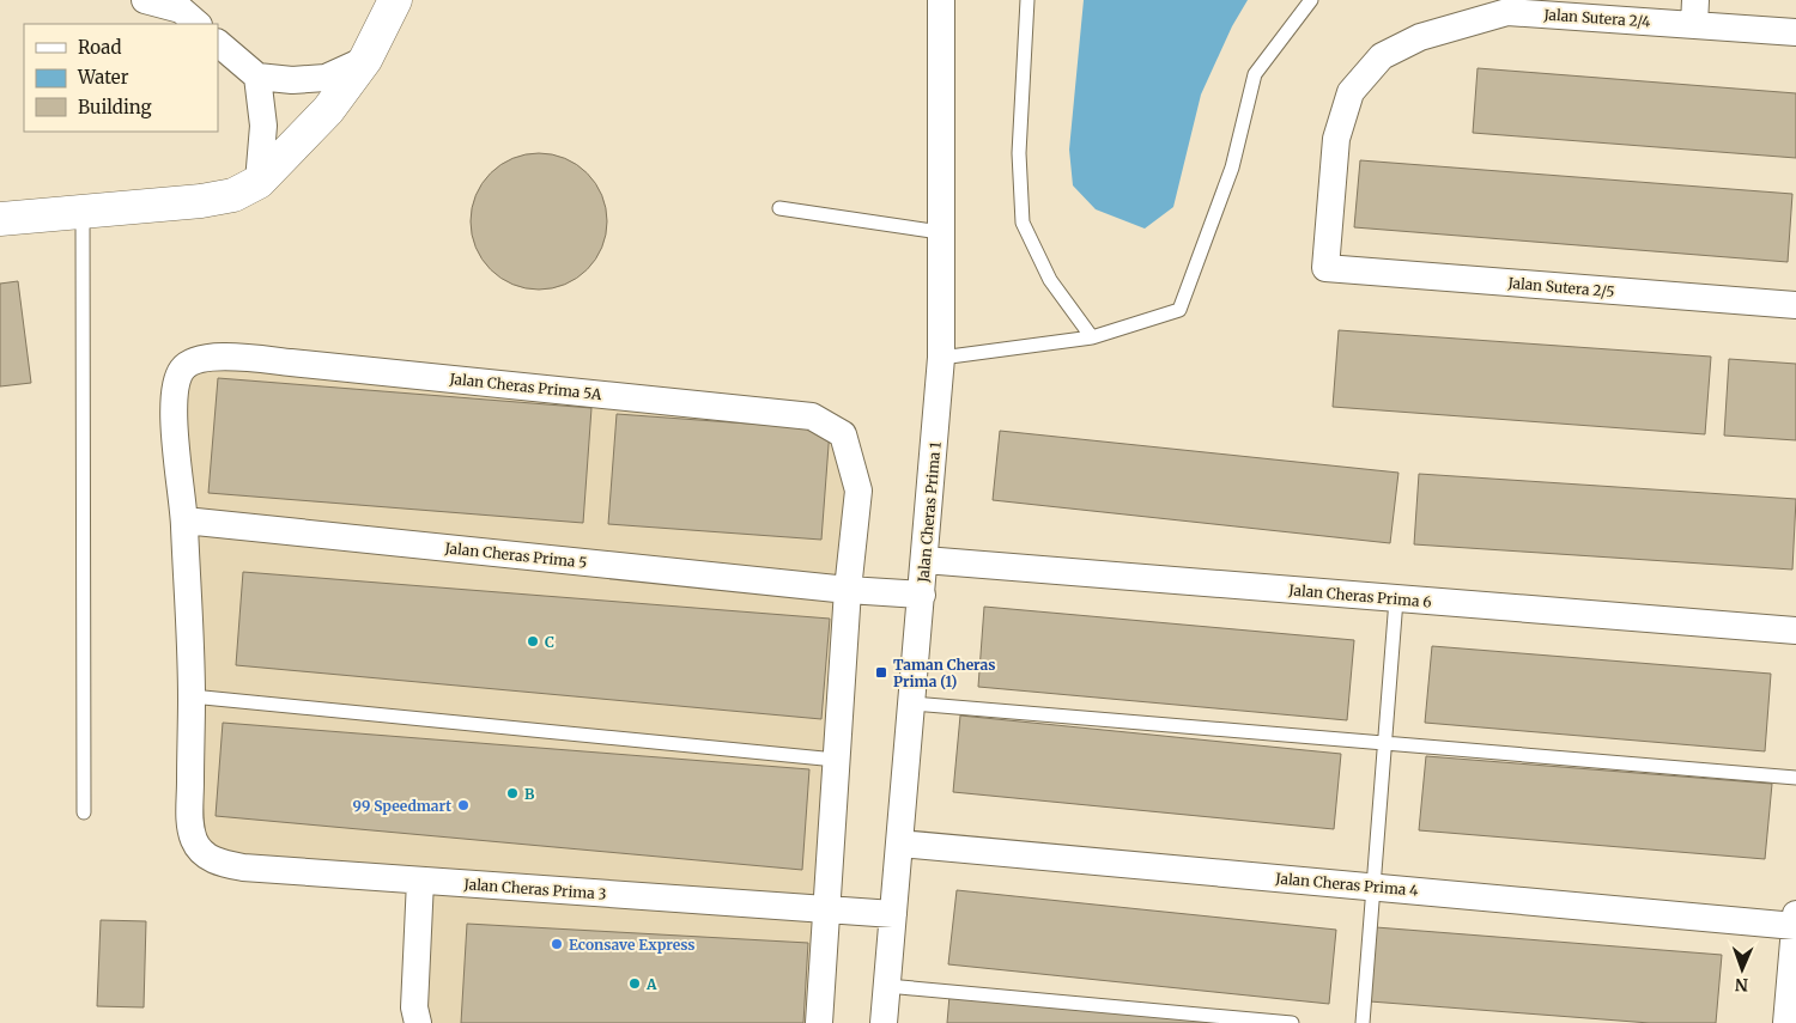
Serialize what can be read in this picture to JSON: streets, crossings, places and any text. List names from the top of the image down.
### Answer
{
  "streets": {
    "street": [
      "Jalan Sutera 2/4",
      "Jalan Sutera 2/5",
      "Jalan Cheras Prima 5A",
      "Jalan Cheras Prima 1",
      "Jalan Cheras Prima 5",
      "Jalan Cheras Prima 6",
      "Jalan Cheras Prima 4",
      "Jalan Cheras Prima 3"
    ]
  },
  "crossings": [
    ["Jalan Sutera 2/4", "Jalan Sutera 2/5"],
    ["Jalan Cheras Prima 5A", "Jalan Cheras Prima 5"],
    ["Jalan Cheras Prima 5A", "Jalan Cheras Prima 3"],
    ["Jalan Cheras Prima 1", "Jalan Cheras Prima 5"],
    ["Jalan Cheras Prima 1", "Jalan Cheras Prima 6"],
    ["Jalan Cheras Prima 1", "Jalan Cheras Prima 4"],
    ["Jalan Cheras Prima 1", "Jalan Cheras Prima 3"],
    ["Jalan Cheras Prima 5", "Jalan Cheras Prima 3"]
  ],
  "places": {
    "other": [
      "C",
      "B",
      "99 Speedmart",
      "Econsave Express",
      "A"
    ],
    "transit": ["Taman Cheras Prima (1)"]
  },
  "legend": ["Road", "Water", "Building"],
  "north": "bottom"
}
